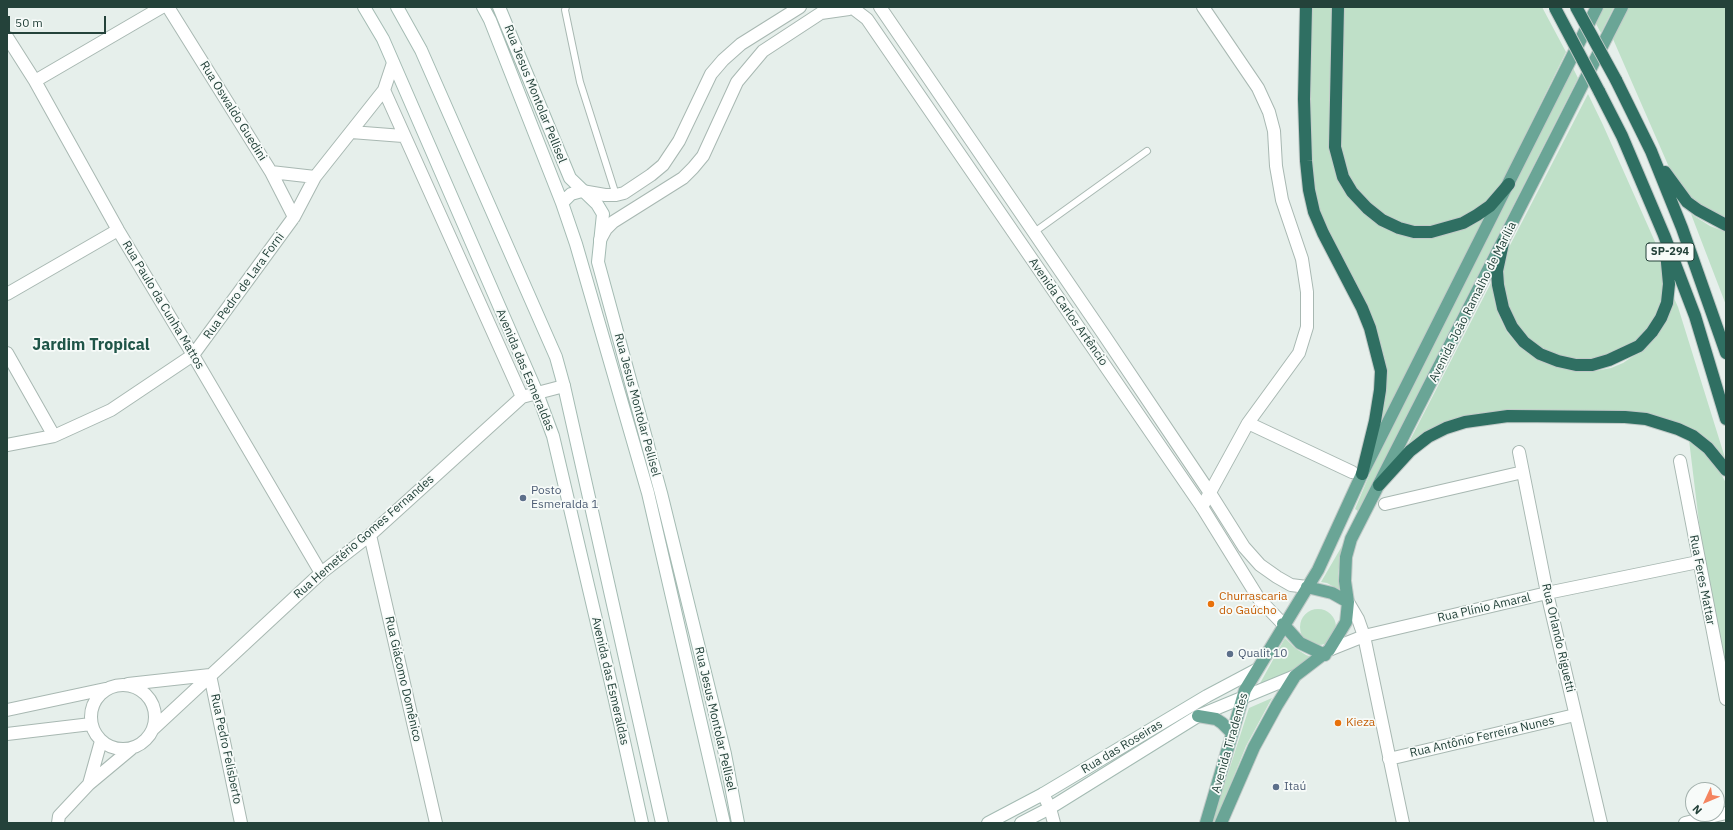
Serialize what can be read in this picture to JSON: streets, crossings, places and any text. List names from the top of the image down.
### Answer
{
  "streets": {
    "highway": ["SP-294"],
    "main road": ["Avenida João Ramalho de Marília", "Avenida Tiradentes"],
    "street": [
      "Rua Jesus Montolar Pellisel",
      "Rua Oswaldo Guedini",
      "Rua Pedro de Lara Forni",
      "Rua Paulo da Cunha Mattos",
      "Avenida Carlos Artêncio",
      "Avenida das Esmeraldas",
      "Rua Hemetério Gomes Fernandes",
      "Rua Feres Mattar",
      "Rua Plínio Amaral",
      "Rua Orlando Riguetti",
      "Rua Giácomo Domênico",
      "Rua Antônio Ferreira Nunes",
      "Rua das Roseiras",
      "Rua Pedro Felisberto"
    ]
  },
  "crossings": [
    ["Rua Oswaldo Guedini", "Rua Pedro de Lara Forni"],
    ["Rua Pedro de Lara Forni", "Rua Paulo da Cunha Mattos"],
    ["Rua Pedro de Lara Forni", "Avenida das Esmeraldas"],
    ["Avenida João Ramalho de Marília", "Avenida Carlos Artêncio"],
    ["Avenida João Ramalho de Marília", "Rua Plínio Amaral"],
    ["Avenida João Ramalho de Marília", "Avenida Tiradentes"],
    ["Rua Paulo da Cunha Mattos", "Rua Hemetério Gomes Fernandes"],
    ["Avenida Carlos Artêncio", "Rua Plínio Amaral"],
    ["Avenida Carlos Artêncio", "Avenida Tiradentes"],
    ["Avenida das Esmeraldas", "Rua Hemetério Gomes Fernandes"],
    ["Rua Hemetério Gomes Fernandes", "Rua Giácomo Domênico"],
    ["Rua Hemetério Gomes Fernandes", "Rua Pedro Felisberto"],
    ["Rua Feres Mattar", "Rua Plínio Amaral"],
    ["Rua Plínio Amaral", "Rua Orlando Riguetti"],
    ["Rua Plínio Amaral", "Avenida Tiradentes"],
    ["Rua Orlando Riguetti", "Rua Antônio Ferreira Nunes"],
    ["Avenida Tiradentes", "Rua das Roseiras"]
  ],
  "districts": ["Jardim Tropical"],
  "places": [
    "Posto Esmeralda 1",
    "Churrascaria do Gaúcho",
    "Qualit 10",
    "Kieza",
    "Itaú"
  ],
  "scale_bar": "50 m",
  "north": "bottom left"
}
